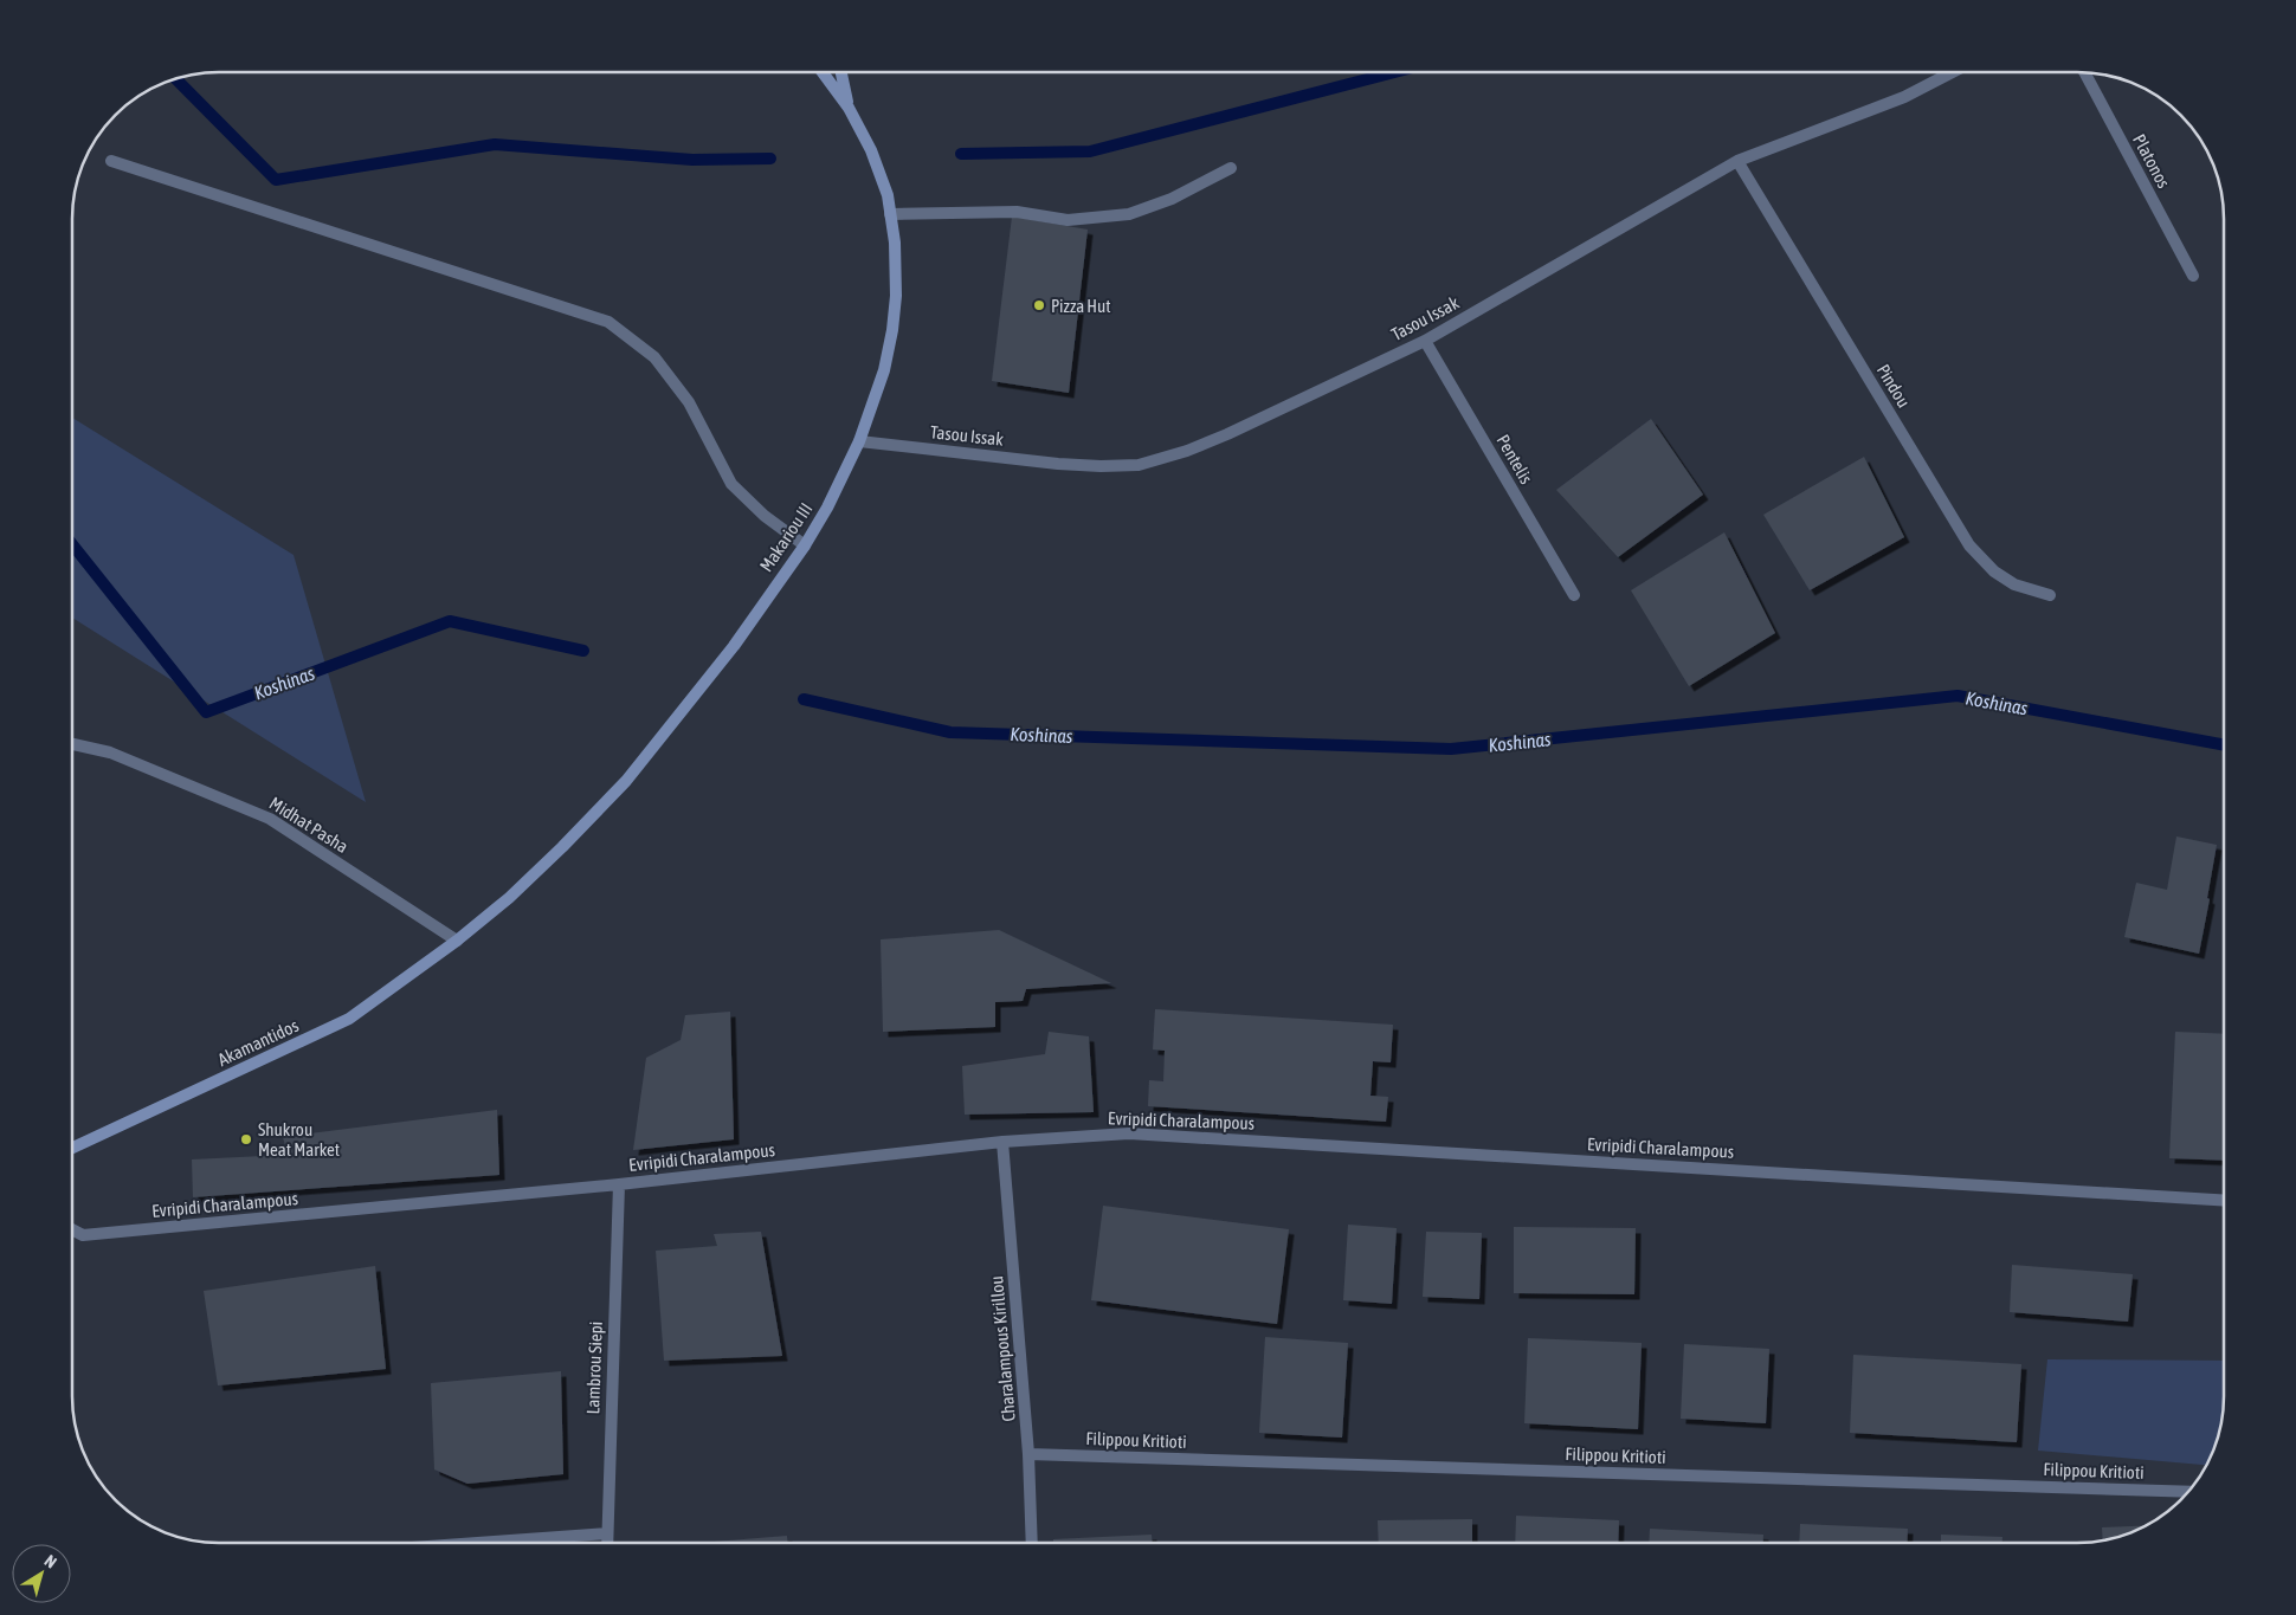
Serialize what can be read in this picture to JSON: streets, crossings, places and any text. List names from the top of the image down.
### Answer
{
  "streets": {
    "main road": ["Makariou III", "Akamantidos"],
    "street": [
      "Platonos",
      "Tasou Issak",
      "Pindou",
      "Pentelis",
      "Midhat Pasha",
      "Evripidi Charalampous",
      "Charalampous Kirillou",
      "Lambrou Siepi",
      "Filippou Kritioti"
    ]
  },
  "crossings": [
    ["Tasou Issak", "Pindou"],
    ["Tasou Issak", "Pentelis"],
    ["Tasou Issak", "Makariou III"],
    ["Makariou III", "Midhat Pasha"],
    ["Makariou III", "Akamantidos"],
    ["Midhat Pasha", "Akamantidos"],
    ["Evripidi Charalampous", "Charalampous Kirillou"],
    ["Evripidi Charalampous", "Lambrou Siepi"],
    ["Charalampous Kirillou", "Filippou Kritioti"]
  ],
  "water": ["Koshinas"],
  "places": ["Pizza Hut", "Shukrou Meat Market"],
  "north": "top right"
}
